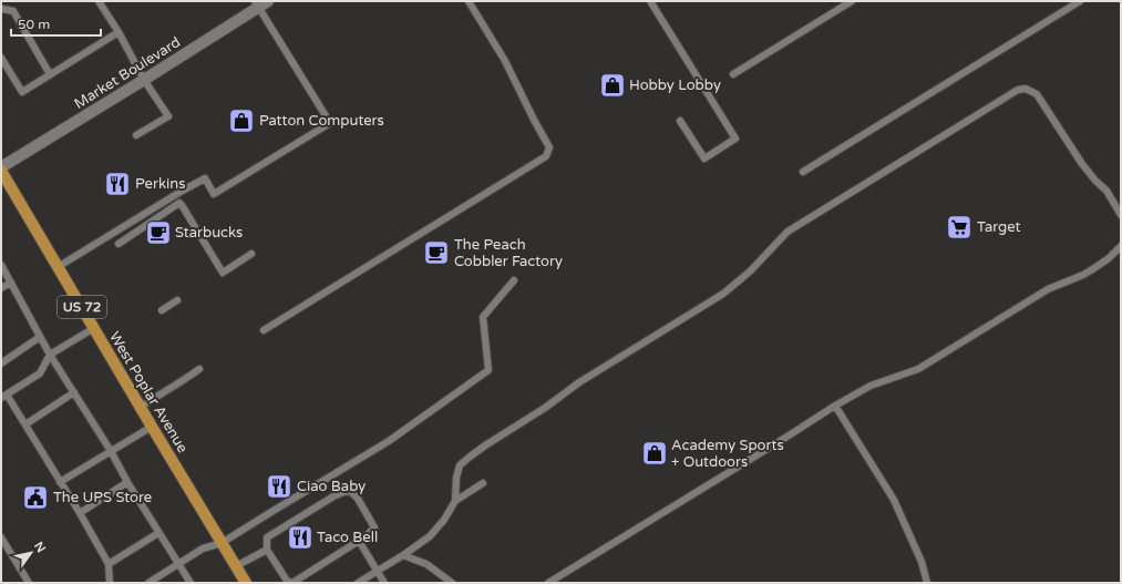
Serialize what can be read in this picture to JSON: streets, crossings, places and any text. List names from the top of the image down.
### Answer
{
  "streets": {
    "main road": ["US 72", "West Poplar Avenue"],
    "street": ["Market Boulevard"]
  },
  "crossings": [
    ["Market Boulevard", "West Poplar Avenue"]
  ],
  "places": {
    "shop": ["Hobby Lobby", "Patton Computers", "Academy Sports + Outdoors"],
    "restaurant": ["Perkins", "Ciao Baby", "Taco Bell"],
    "supermarket": ["Target"],
    "cafe": ["Starbucks", "The Peach Cobbler Factory"],
    "public building": ["The UPS Store"]
  },
  "scale_bar": "50 m",
  "north": "top right"
}
